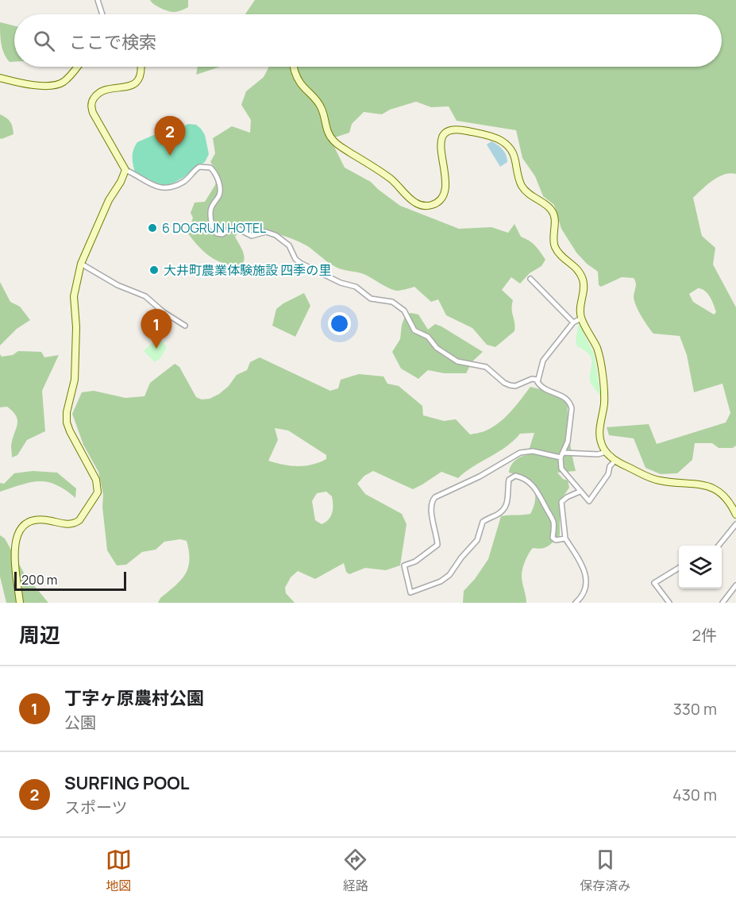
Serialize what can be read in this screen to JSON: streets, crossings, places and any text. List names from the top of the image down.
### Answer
{
  "places": ["6 DOGRUN HOTEL", "大井町農業体験施設 四季の里"],
  "scale_bar": "200 m",
  "page": {
    "search": "ここで検索",
    "pins": ["2", "1"],
    "scale": "200 m",
    "heading": ["周辺", "2件"],
    "list": [
      {
        "mark": "1",
        "name": "丁字ヶ原農村公園",
        "note": "公園",
        "value": "330 m"
      },
      {
        "mark": "2",
        "name": "SURFING POOL",
        "note": "スポーツ",
        "value": "430 m"
      }
    ],
    "nav": ["地図", "経路", "保存済み"]
  }
}
